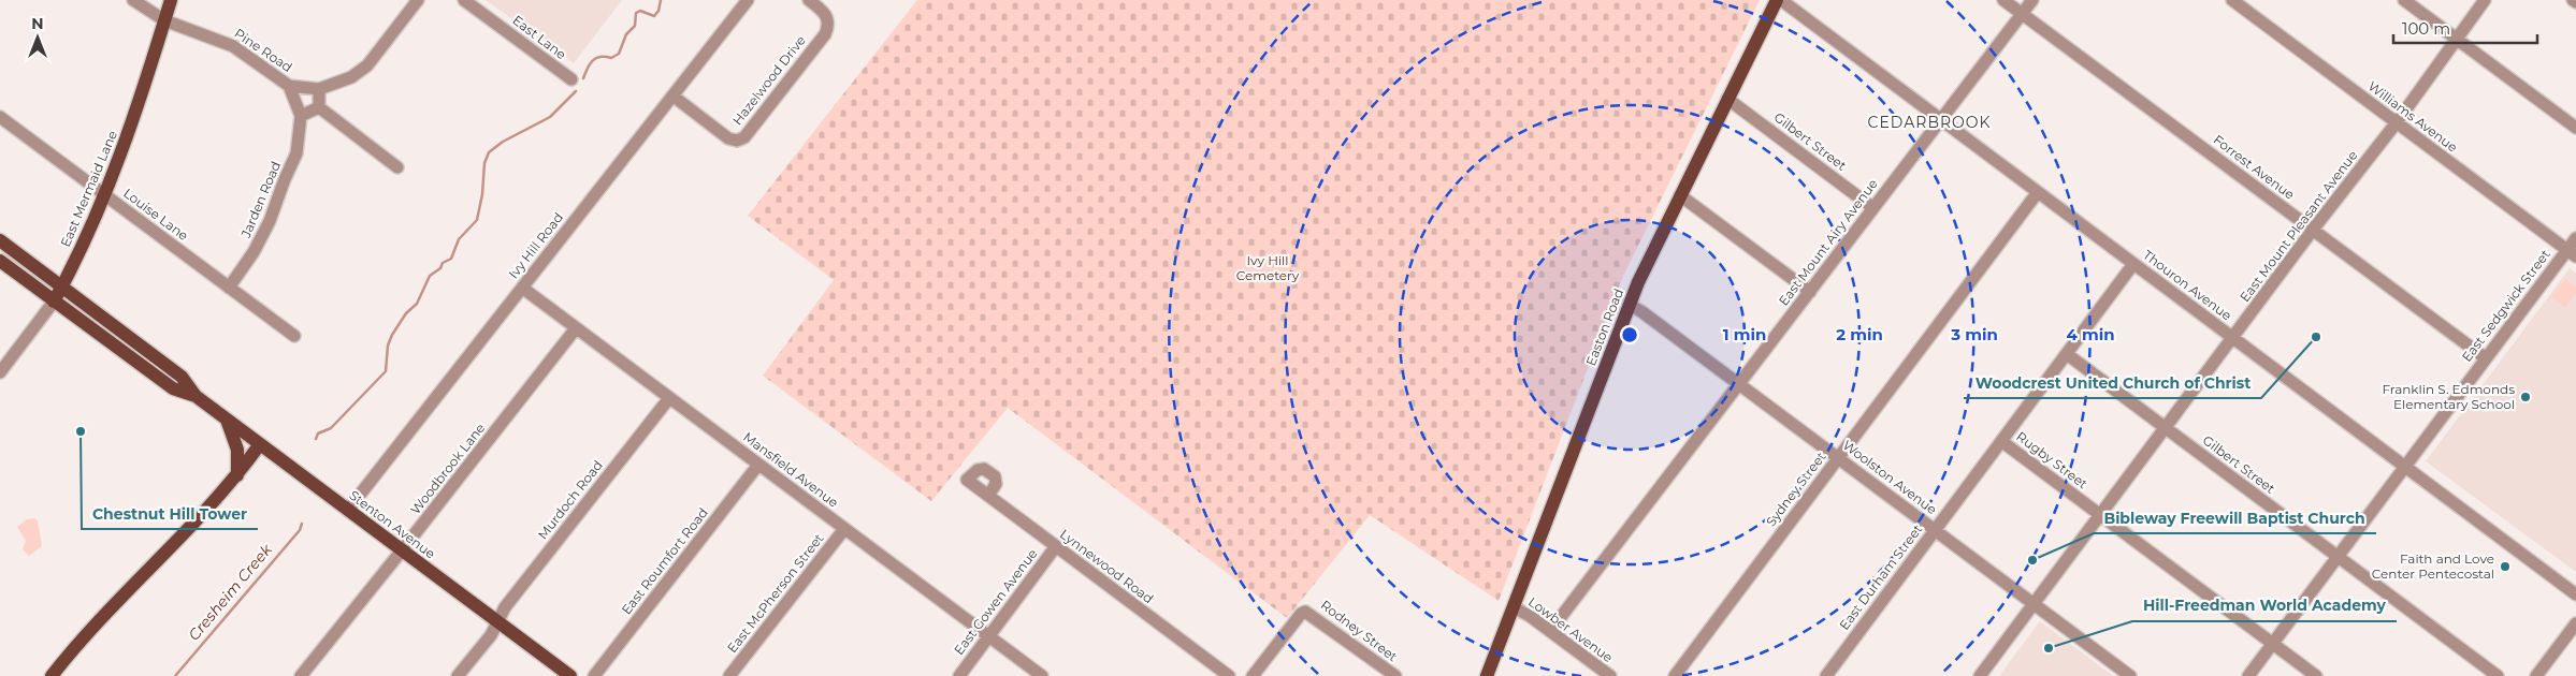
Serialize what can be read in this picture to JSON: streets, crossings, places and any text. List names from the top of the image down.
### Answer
{
  "streets": {
    "main road": ["East Mermaid Lane", "Easton Road", "Stenton Avenue"],
    "street": [
      "East Lane",
      "Pine Road",
      "Hazelwood Drive",
      "Williams Avenue",
      "Gilbert Street",
      "Forrest Avenue",
      "Jarden Road",
      "Louise Lane",
      "East Mount Pleasant Avenue",
      "East Mount Airy Avenue",
      "Ivy Hill Road",
      "Thouron Avenue",
      "East Sedgwick Street",
      "Rugby Street",
      "Woodbrook Lane",
      "Mansfield Avenue",
      "Woolston Avenue",
      "Sydney Street",
      "Murdoch Road",
      "East Roumfort Road",
      "Lynnewood Road",
      "East Durham Street",
      "East McPherson Street",
      "East Gowen Avenue",
      "Lowber Avenue",
      "Rodney Street"
    ]
  },
  "crossings": [
    ["Pine Road", "East Mermaid Lane"],
    ["Hazelwood Drive", "Ivy Hill Road"],
    ["Williams Avenue", "East Mount Pleasant Avenue"],
    ["Williams Avenue", "East Sedgwick Street"],
    ["Gilbert Street", "East Mount Pleasant Avenue"],
    ["Gilbert Street", "East Mount Airy Avenue"],
    ["Gilbert Street", "East Sedgwick Street"],
    ["Gilbert Street", "Easton Road"],
    ["Gilbert Street", "East Durham Street"],
    ["Forrest Avenue", "East Mount Pleasant Avenue"],
    ["Forrest Avenue", "East Mount Airy Avenue"],
    ["Forrest Avenue", "East Sedgwick Street"],
    ["East Mermaid Lane", "Louise Lane"],
    ["East Mermaid Lane", "Stenton Avenue"],
    ["Jarden Road", "Louise Lane"],
    ["East Mount Pleasant Avenue", "Thouron Avenue"],
    ["East Mount Pleasant Avenue", "Rugby Street"],
    ["East Mount Pleasant Avenue", "Woolston Avenue"],
    ["East Mount Airy Avenue", "Thouron Avenue"],
    ["East Mount Airy Avenue", "Woolston Avenue"],
    ["East Mount Airy Avenue", "Lowber Avenue"],
    ["Ivy Hill Road", "Mansfield Avenue"],
    ["Ivy Hill Road", "Stenton Avenue"],
    ["Thouron Avenue", "East Sedgwick Street"],
    ["Thouron Avenue", "Sydney Street"],
    ["Thouron Avenue", "East Durham Street"],
    ["East Sedgwick Street", "Rugby Street"],
    ["Easton Road", "Woolston Avenue"],
    ["Easton Road", "Lowber Avenue"],
    ["Rugby Street", "East Durham Street"],
    ["Woodbrook Lane", "Mansfield Avenue"],
    ["Woodbrook Lane", "Stenton Avenue"],
    ["Mansfield Avenue", "Murdoch Road"],
    ["Mansfield Avenue", "East Roumfort Road"],
    ["Mansfield Avenue", "East McPherson Street"],
    ["Mansfield Avenue", "East Gowen Avenue"],
    ["Woolston Avenue", "Sydney Street"],
    ["Woolston Avenue", "East Durham Street"],
    ["Murdoch Road", "Stenton Avenue"],
    ["Lynnewood Road", "East Gowen Avenue"]
  ],
  "districts": ["CEDARBROOK"],
  "water": ["Cresheim Creek"],
  "parks": ["Ivy Hill Cemetery"],
  "places": [
    "Woodcrest United Church of Christ",
    "Franklin S. Edmonds Elementary School",
    "Chestnut Hill Tower",
    "Bibleway Freewill Baptist Church",
    "Faith and Love Center Pentecostal",
    "Hill-Freedman World Academy"
  ],
  "scale_bar": "100 m",
  "north": "top",
  "rings": [
    "1 min",
    "2 min",
    "3 min",
    "4 min"
  ]
}
